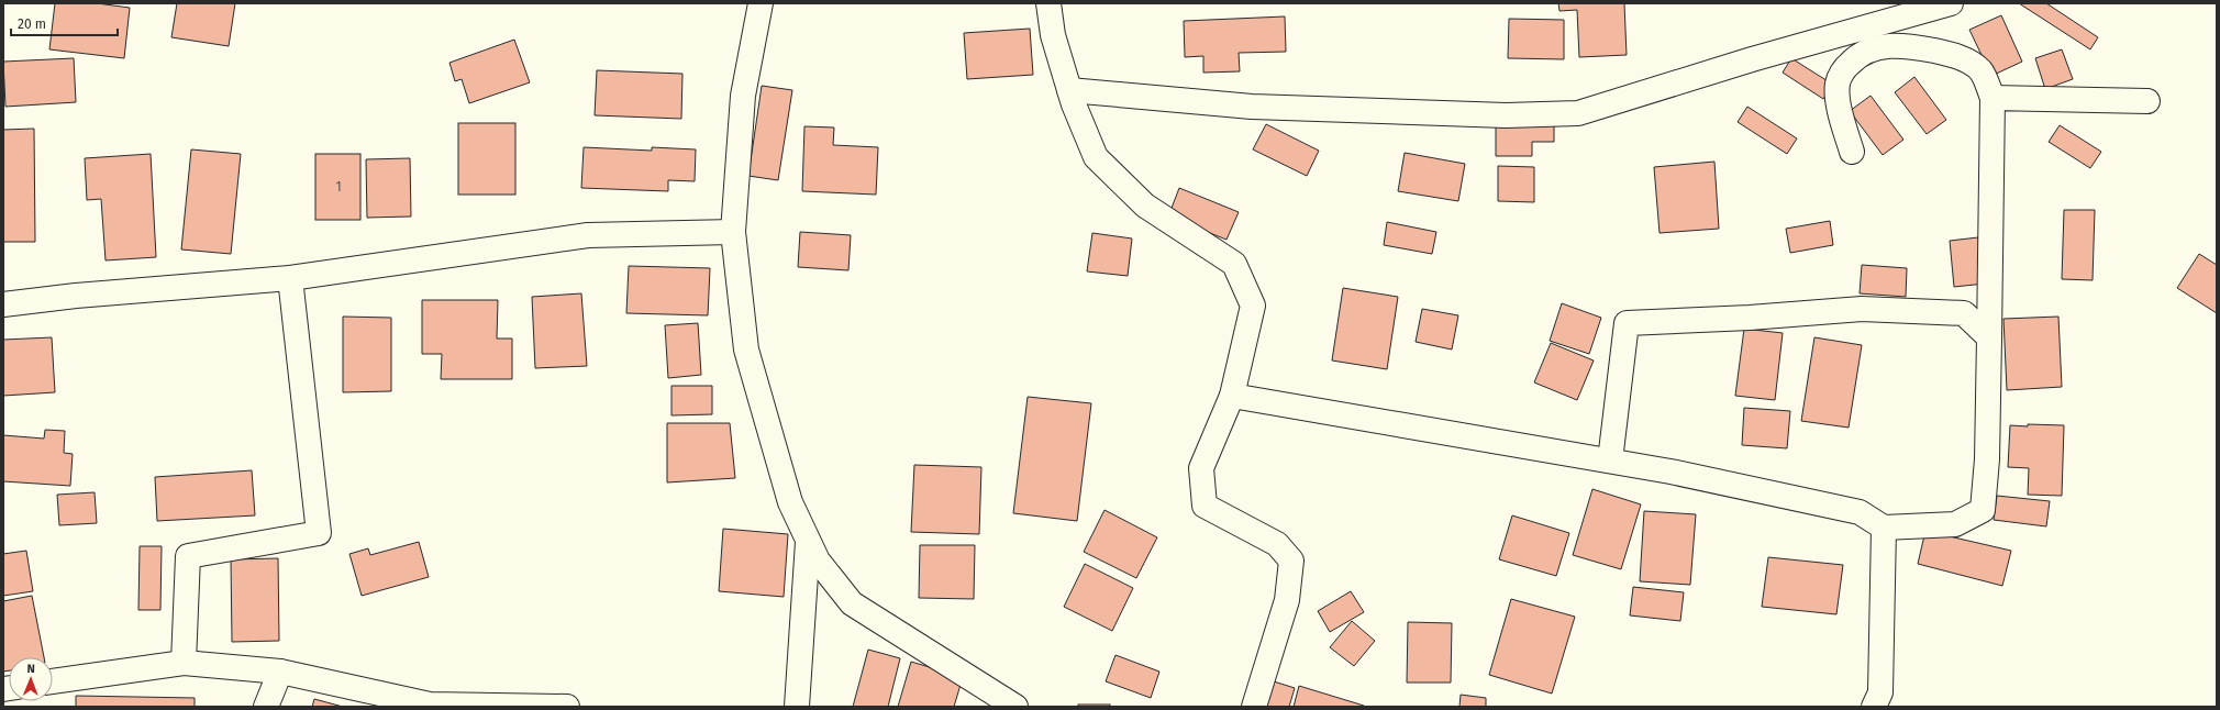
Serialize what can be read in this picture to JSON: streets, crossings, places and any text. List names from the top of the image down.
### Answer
{
  "house_numbers": ["1"],
  "scale_bar": "20 m",
  "north": "top"
}
